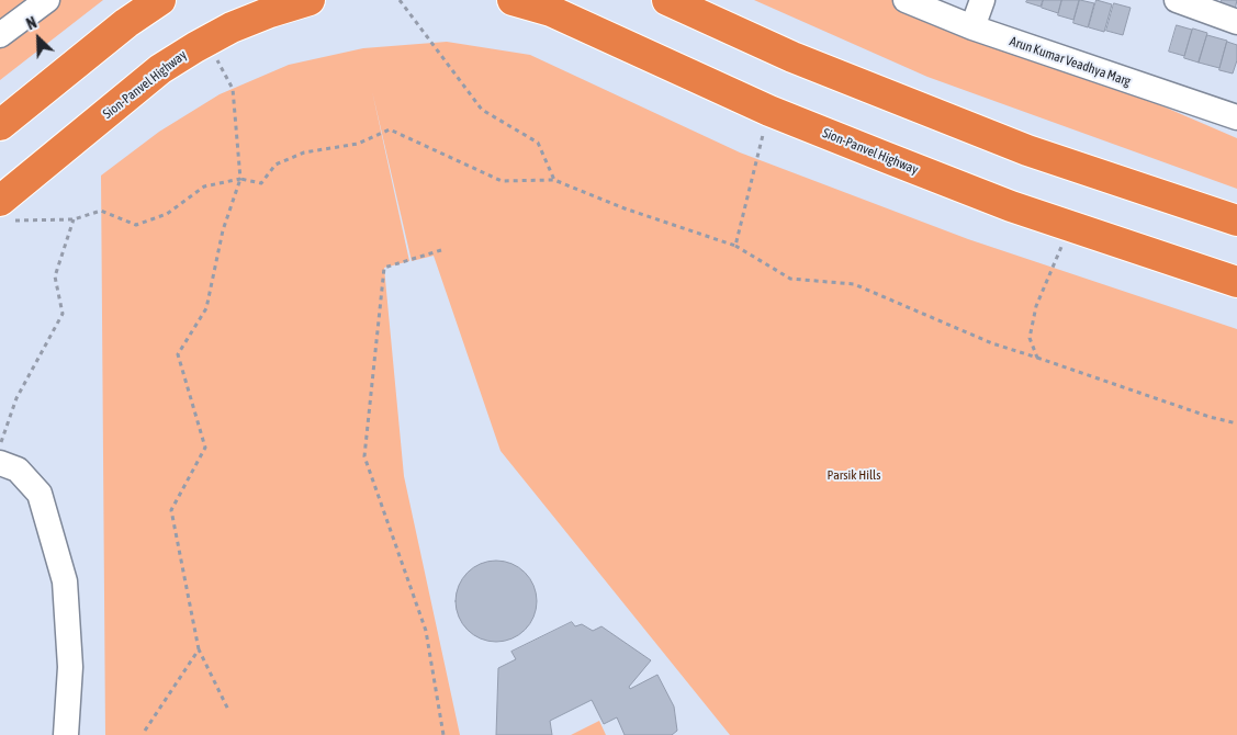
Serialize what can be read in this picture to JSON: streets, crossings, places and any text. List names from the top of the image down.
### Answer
{
  "streets": {
    "highway": ["Sion-Panvel Highway"],
    "street": ["Arun Kumar Veadhya Marg"]
  },
  "parks": ["Parsik Hills"],
  "north": "top left"
}
